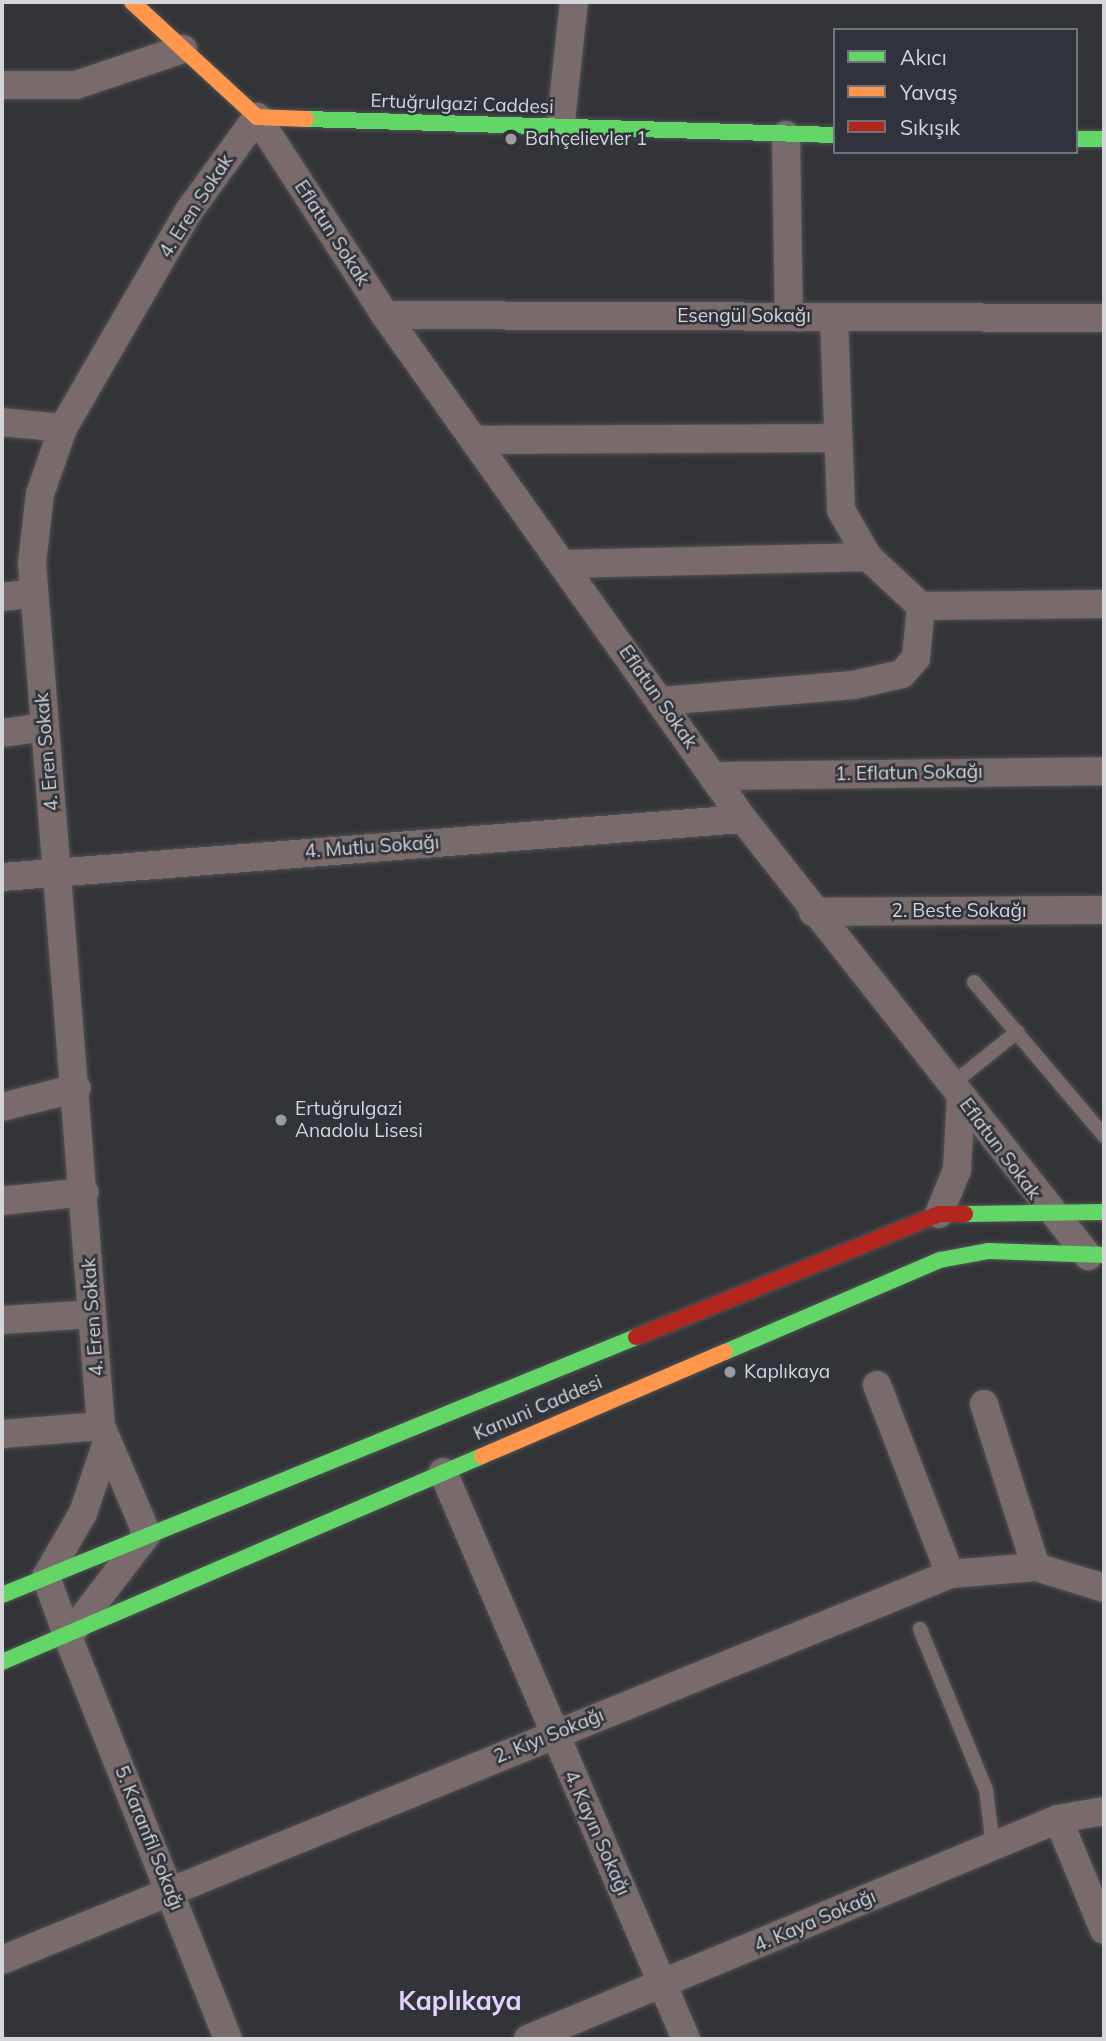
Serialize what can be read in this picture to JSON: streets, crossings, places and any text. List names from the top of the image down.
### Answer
{
  "streets": {
    "main road": ["Ertuğrulgazi Caddesi", "Kanuni Caddesi"],
    "street": [
      "4. Eren Sokak",
      "Eflatun Sokak",
      "Esengül Sokağı",
      "1. Eflatun Sokağı",
      "4. Mutlu Sokağı",
      "2. Beste Sokağı",
      "2. Kıyı Sokağı",
      "4. Kayın Sokağı",
      "5. Karanfil Sokağı",
      "4. Kaya Sokağı"
    ]
  },
  "crossings": [
    ["Ertuğrulgazi Caddesi", "4. Eren Sokak"],
    ["Ertuğrulgazi Caddesi", "Eflatun Sokak"],
    ["4. Eren Sokak", "Eflatun Sokak"],
    ["4. Eren Sokak", "4. Mutlu Sokağı"],
    ["4. Eren Sokak", "Kanuni Caddesi"],
    ["4. Eren Sokak", "5. Karanfil Sokağı"],
    ["Eflatun Sokak", "Esengül Sokağı"],
    ["Eflatun Sokak", "1. Eflatun Sokağı"],
    ["Eflatun Sokak", "4. Mutlu Sokağı"],
    ["Eflatun Sokak", "2. Beste Sokağı"],
    ["Eflatun Sokak", "Kanuni Caddesi"],
    ["Kanuni Caddesi", "4. Kayın Sokağı"],
    ["Kanuni Caddesi", "5. Karanfil Sokağı"],
    ["2. Kıyı Sokağı", "4. Kayın Sokağı"],
    ["2. Kıyı Sokağı", "5. Karanfil Sokağı"],
    ["4. Kayın Sokağı", "4. Kaya Sokağı"]
  ],
  "districts": ["Kaplıkaya"],
  "places": ["Bahçelievler 1", "Ertuğrulgazi Anadolu Lisesi", "Kaplıkaya"],
  "legend": ["Akıcı", "Yavaş", "Sıkışık"]
}
